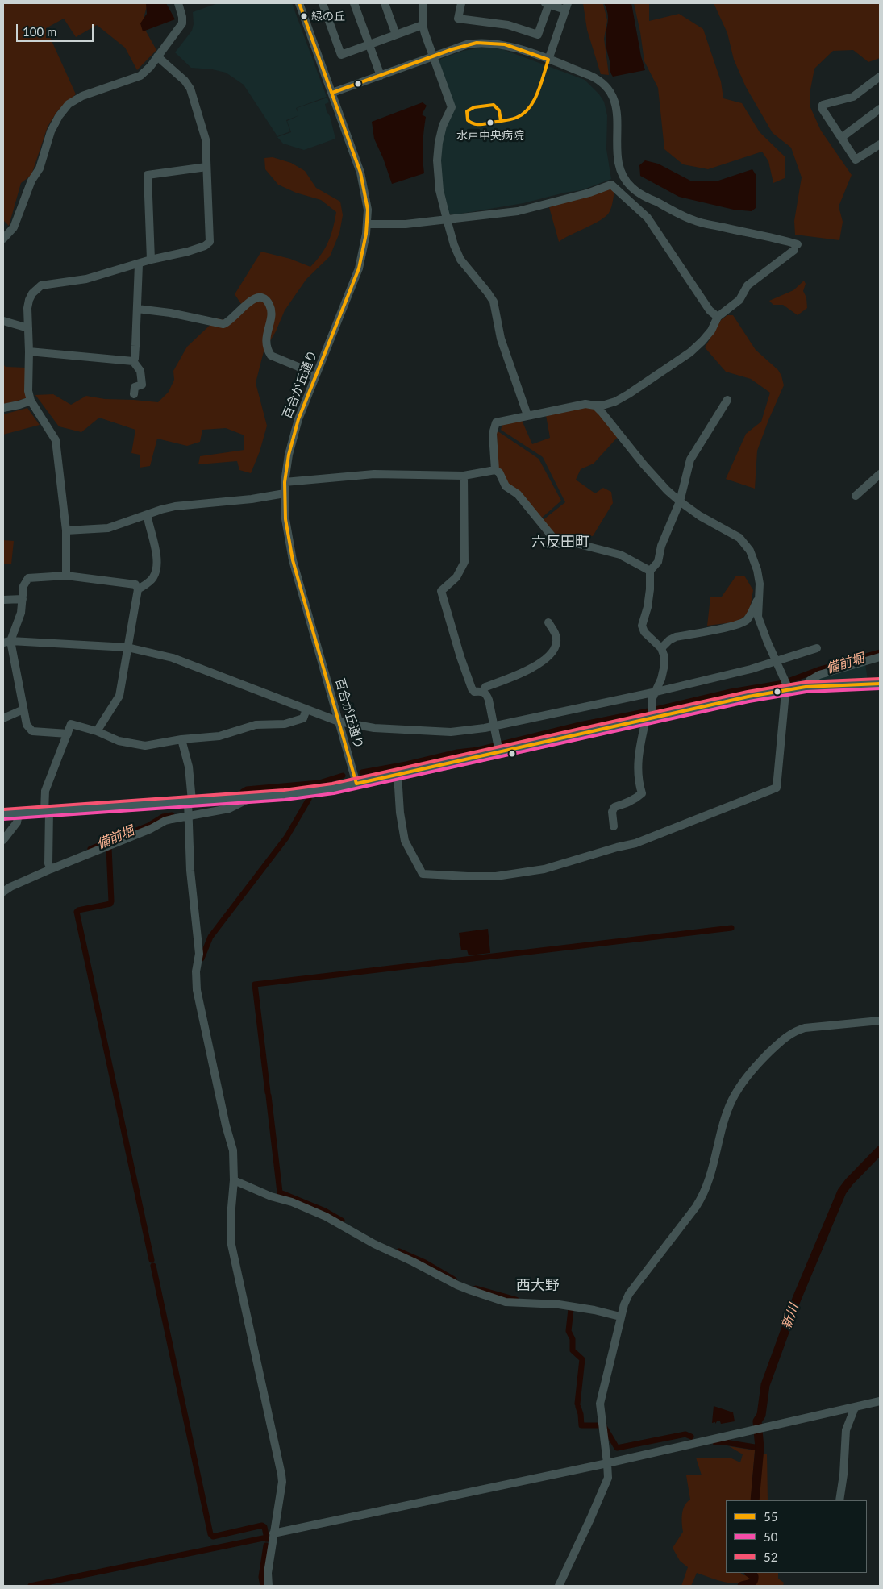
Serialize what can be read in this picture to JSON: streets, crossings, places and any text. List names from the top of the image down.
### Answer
{
  "streets": {
    "street": ["百合が丘通り"]
  },
  "districts": ["六反田町", "西大野"],
  "water": ["備前堀", "新川"],
  "places": ["緑の丘", "水戸中央病院"],
  "lines": ["transit line 55", "transit line 52", "transit line 50"],
  "legend": ["55", "50", "52"],
  "scale_bar": "100 m"
}
